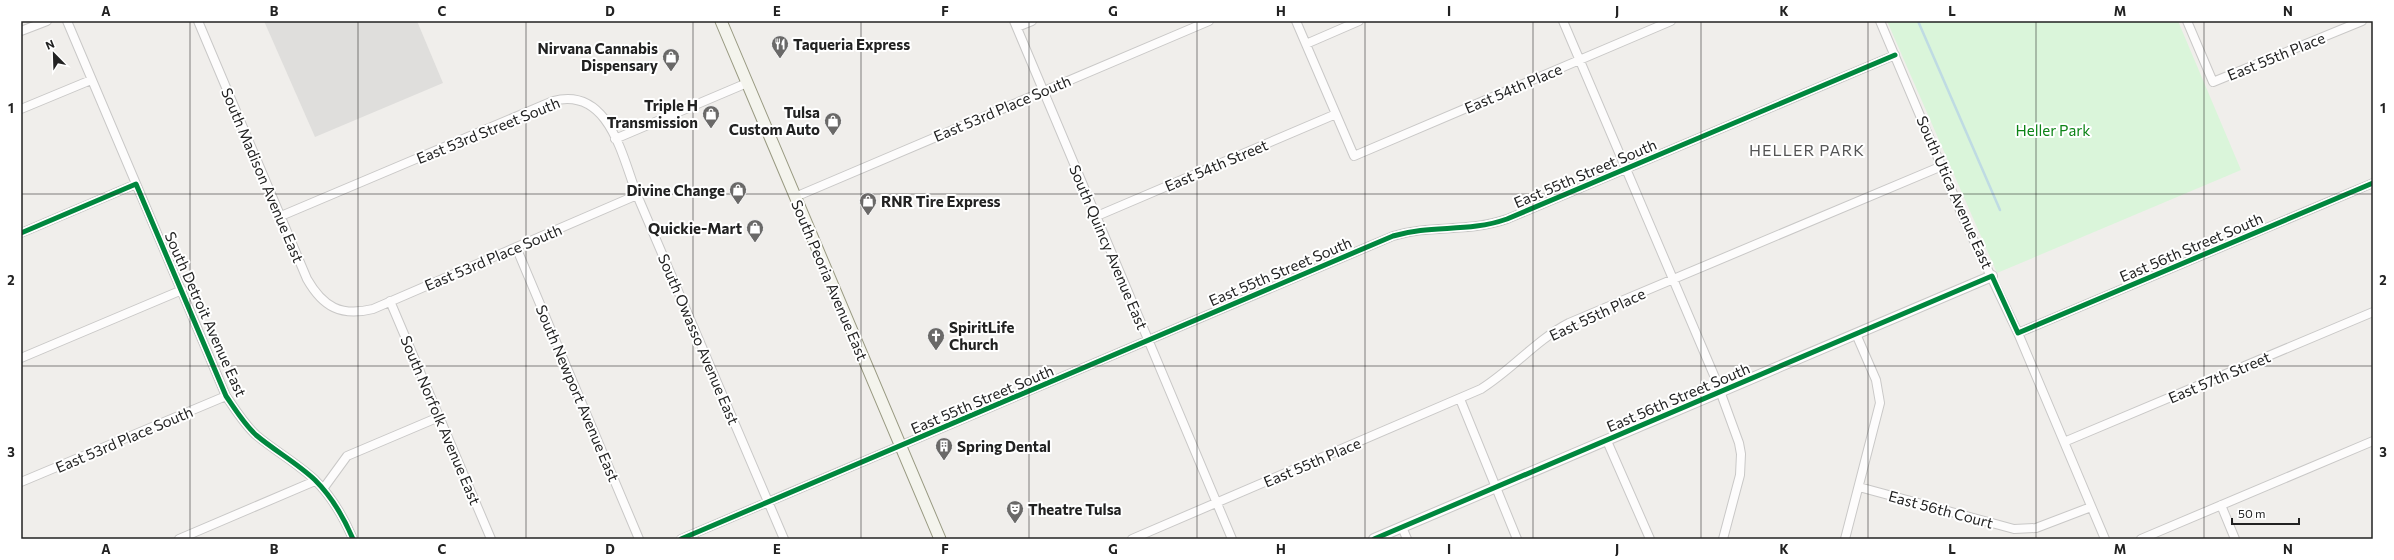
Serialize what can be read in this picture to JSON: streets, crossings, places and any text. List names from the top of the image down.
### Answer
{
  "streets": {
    "main road": ["South Peoria Avenue East"],
    "street": [
      "East 55th Place",
      "East 54th Place",
      "East 53rd Place South",
      "East 53rd Street South",
      "East 54th Street",
      "East 55th Street South",
      "South Madison Avenue East",
      "South Utica Avenue East",
      "South Quincy Avenue East",
      "East 56th Street South",
      "South Detroit Avenue East",
      "South Owasso Avenue East",
      "East 57th Street",
      "South Newport Avenue East",
      "South Norfolk Avenue East",
      "East 56th Court"
    ]
  },
  "crossings": [
    ["East 55th Place", "South Utica Avenue East"],
    ["East 55th Place", "South Quincy Avenue East"],
    ["East 54th Place", "East 54th Street"],
    ["East 53rd Place South", "South Madison Avenue East"],
    ["East 53rd Place South", "South Quincy Avenue East"],
    ["East 53rd Place South", "South Peoria Avenue East"],
    ["East 53rd Place South", "South Detroit Avenue East"],
    ["East 53rd Place South", "South Owasso Avenue East"],
    ["East 53rd Place South", "South Newport Avenue East"],
    ["East 53rd Place South", "South Norfolk Avenue East"],
    ["East 53rd Street South", "South Madison Avenue East"],
    ["East 53rd Street South", "South Owasso Avenue East"],
    ["East 54th Street", "South Quincy Avenue East"],
    ["East 55th Street South", "South Utica Avenue East"],
    ["East 55th Street South", "South Quincy Avenue East"],
    ["East 55th Street South", "South Peoria Avenue East"],
    ["East 55th Street South", "South Owasso Avenue East"],
    ["South Utica Avenue East", "East 56th Street South"],
    ["South Utica Avenue East", "East 57th Street"],
    ["South Utica Avenue East", "East 56th Court"]
  ],
  "districts": ["HELLER PARK"],
  "parks": ["Heller Park"],
  "places": {
    "restaurant": ["Taqueria Express"],
    "shop": [
      "Nirvana Cannabis Dispensary",
      "Triple H Transmission",
      "Tulsa Custom Auto",
      "Divine Change",
      "RNR Tire Express",
      "Quickie-Mart"
    ],
    "church": ["SpiritLife Church"],
    "building": ["Spring Dental"],
    "theatre": ["Theatre Tulsa"]
  },
  "scale_bar": "50 m",
  "north": "top left",
  "grid": {
    "columns": [
      "A",
      "B",
      "C",
      "D",
      "E",
      "F",
      "G",
      "H",
      "I",
      "J",
      "K",
      "L",
      "M",
      "N"
    ],
    "rows": ["1", "2", "3"]
  }
}
